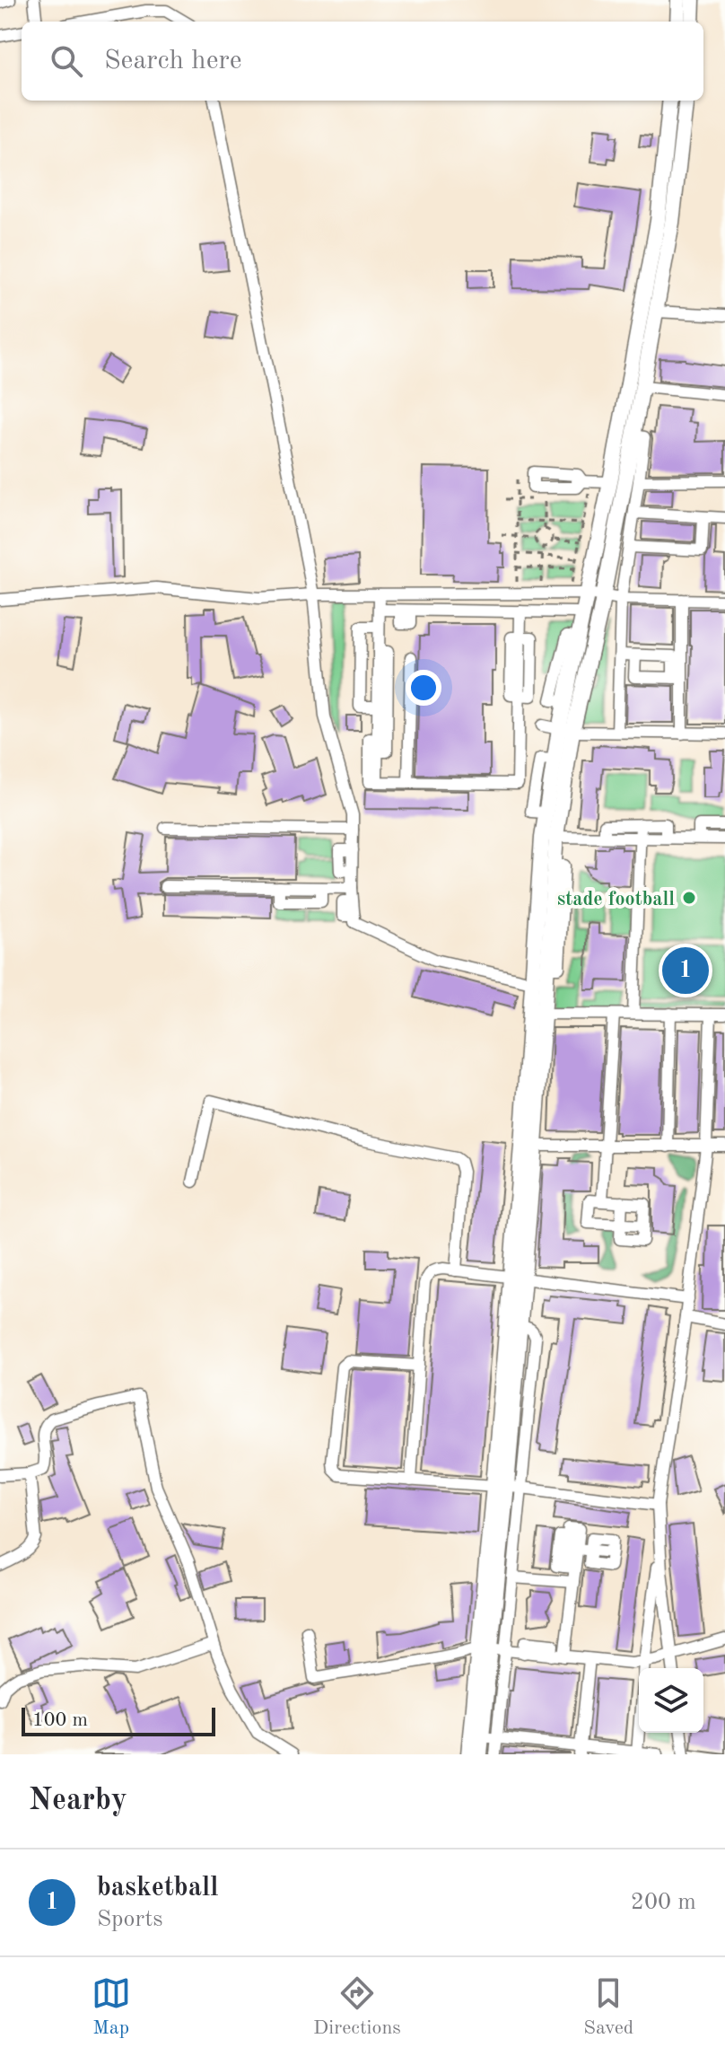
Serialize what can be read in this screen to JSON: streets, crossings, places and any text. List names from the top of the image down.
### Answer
{
  "places": ["stade football"],
  "scale_bar": "100 m",
  "page": {
    "search": "Search here",
    "pins": "1",
    "scale": "100 m",
    "heading": "Nearby",
    "list": [
      {
        "mark": "1",
        "name": "basketball",
        "note": "Sports",
        "value": "200 m"
      }
    ],
    "nav": ["Map", "Directions", "Saved"]
  }
}
